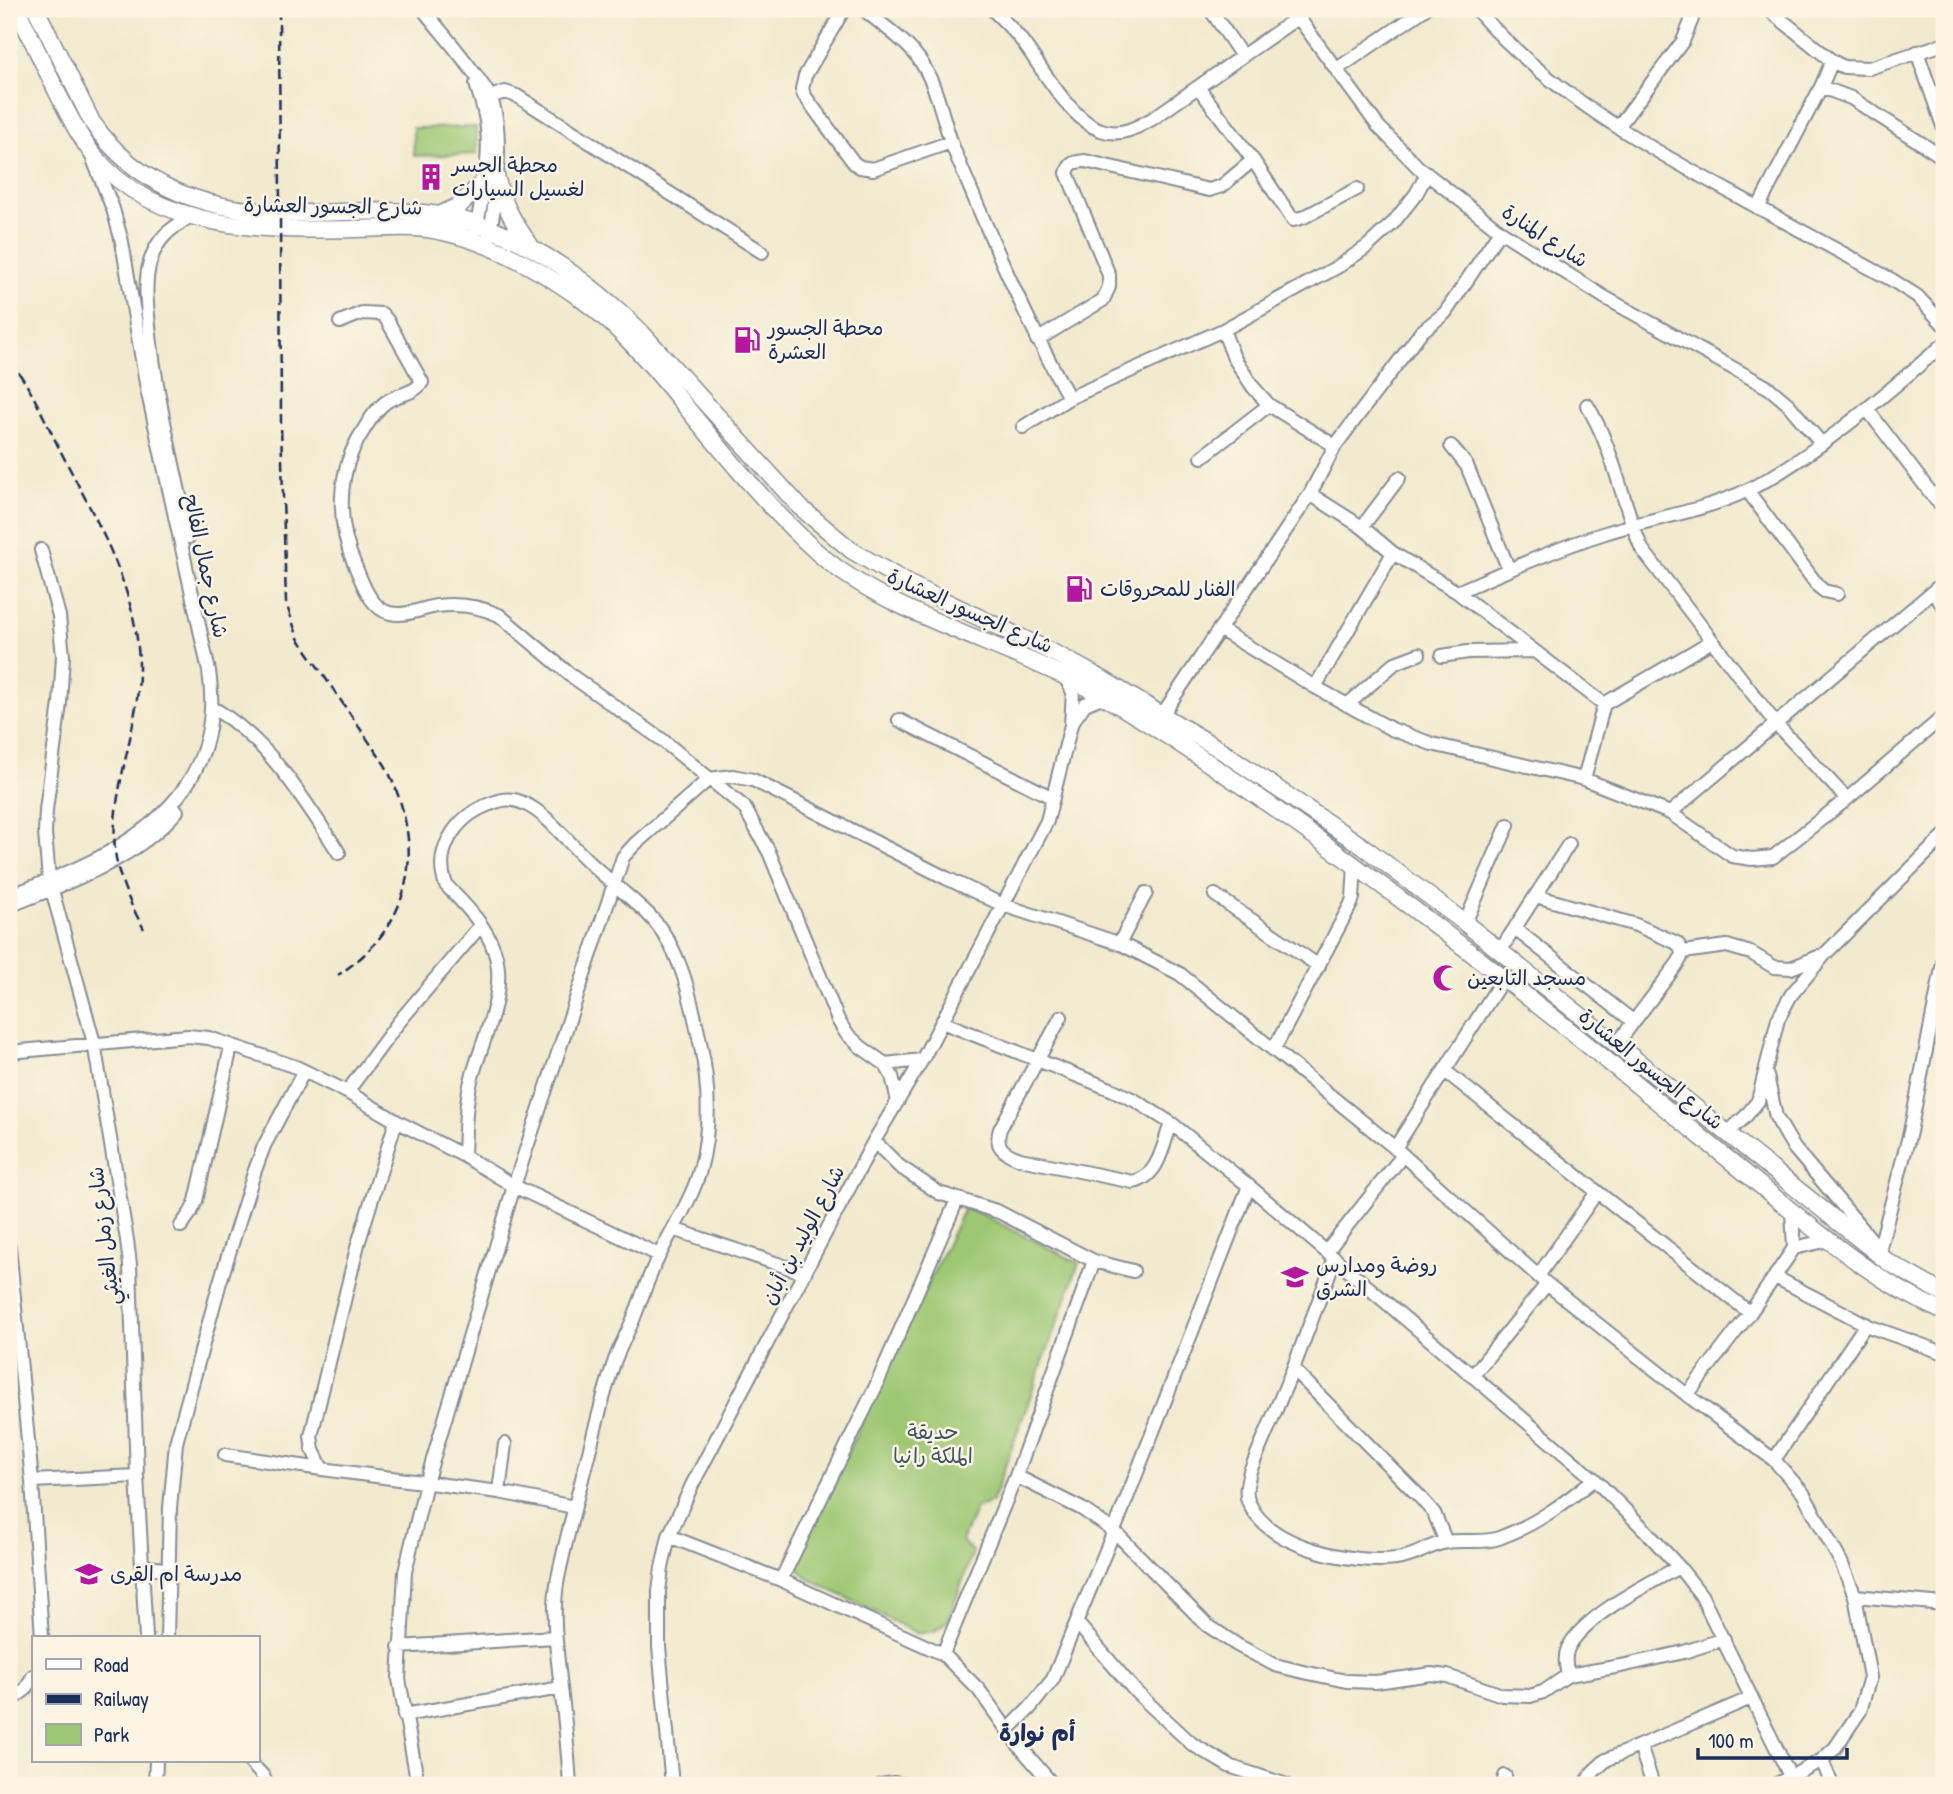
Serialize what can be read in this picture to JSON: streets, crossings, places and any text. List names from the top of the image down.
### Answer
{
  "streets": {
    "main road": ["شارع الجسور العشارة"],
    "street": [
      "شارع المنارة",
      "شارع جمال الفالح",
      "شارع الوليد بن أبان",
      "شارع زمل الغيثي"
    ]
  },
  "crossings": [
    ["شارع الجسور العشارة", "شارع جمال الفالح"],
    ["شارع الجسور العشارة", "شارع الوليد بن أبان"],
    ["شارع جمال الفالح", "شارع زمل الغيثي"]
  ],
  "districts": ["أم نوارة"],
  "parks": ["حديقة الملكة رانيا"],
  "places": {
    "building": ["محطة الجسر لغسيل السيارات"],
    "fuel station": ["محطة الجسور العشرة", "الفنار للمحروقات"],
    "mosque": ["مسجد التابعين"],
    "school or university": ["روضة ومدارس الشرق", "مدرسة ام القرى"]
  },
  "legend": ["Road", "Railway", "Park"],
  "scale_bar": "100 m"
}
